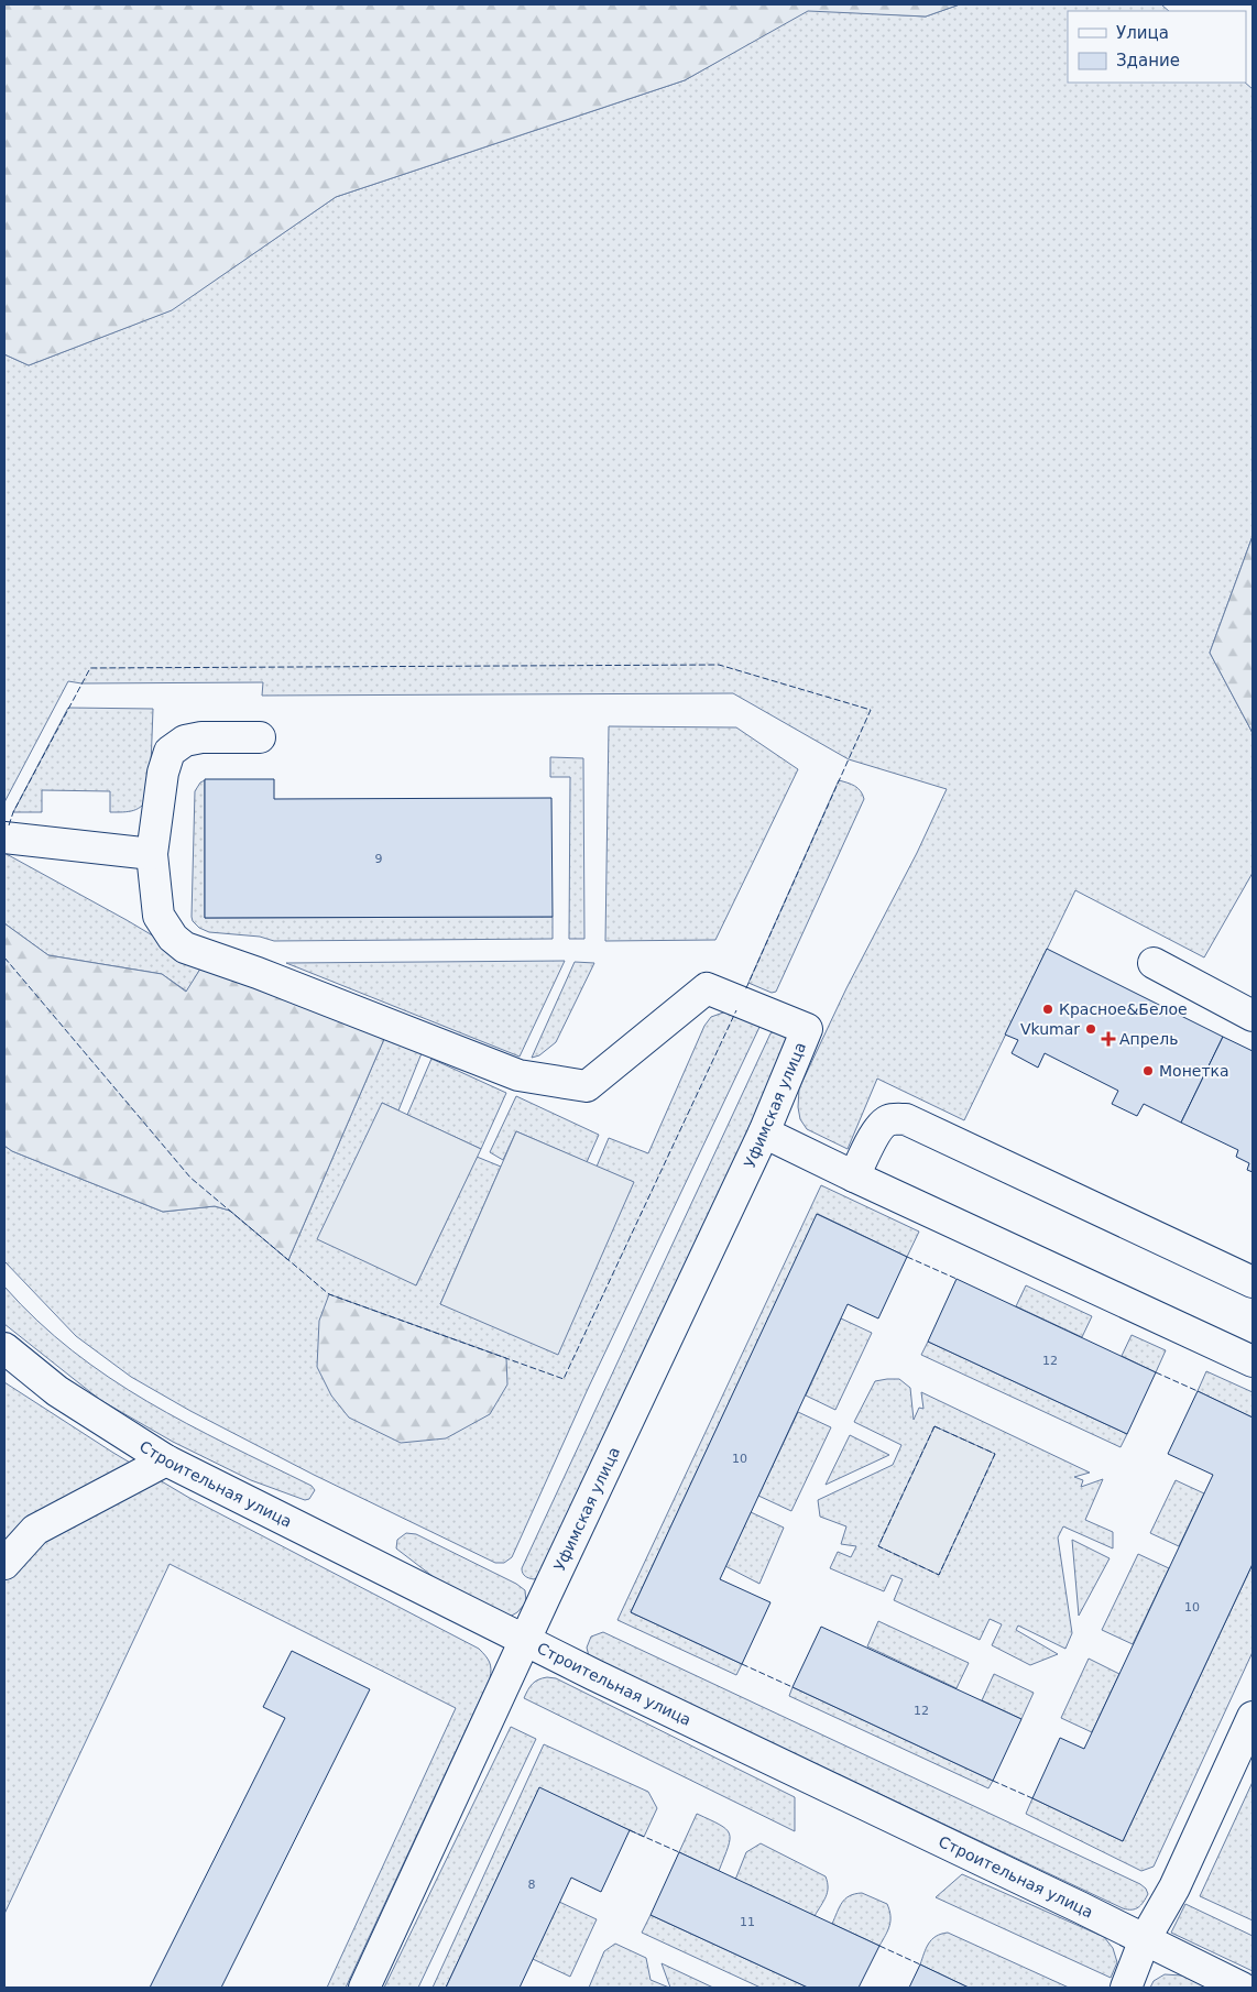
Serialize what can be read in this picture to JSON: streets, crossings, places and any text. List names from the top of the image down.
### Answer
{
  "streets": {
    "street": ["Уфимская улица", "Строительная улица"]
  },
  "crossings": [
    ["Уфимская улица", "Строительная улица"]
  ],
  "places": {
    "other": ["Красное&Белое", "Vkumar", "Монетка"],
    "health": ["Апрель"]
  },
  "house_numbers": [
    "9",
    "12",
    "10",
    "10",
    "12",
    "8",
    "11"
  ],
  "legend": ["Улица", "Здание"]
}
